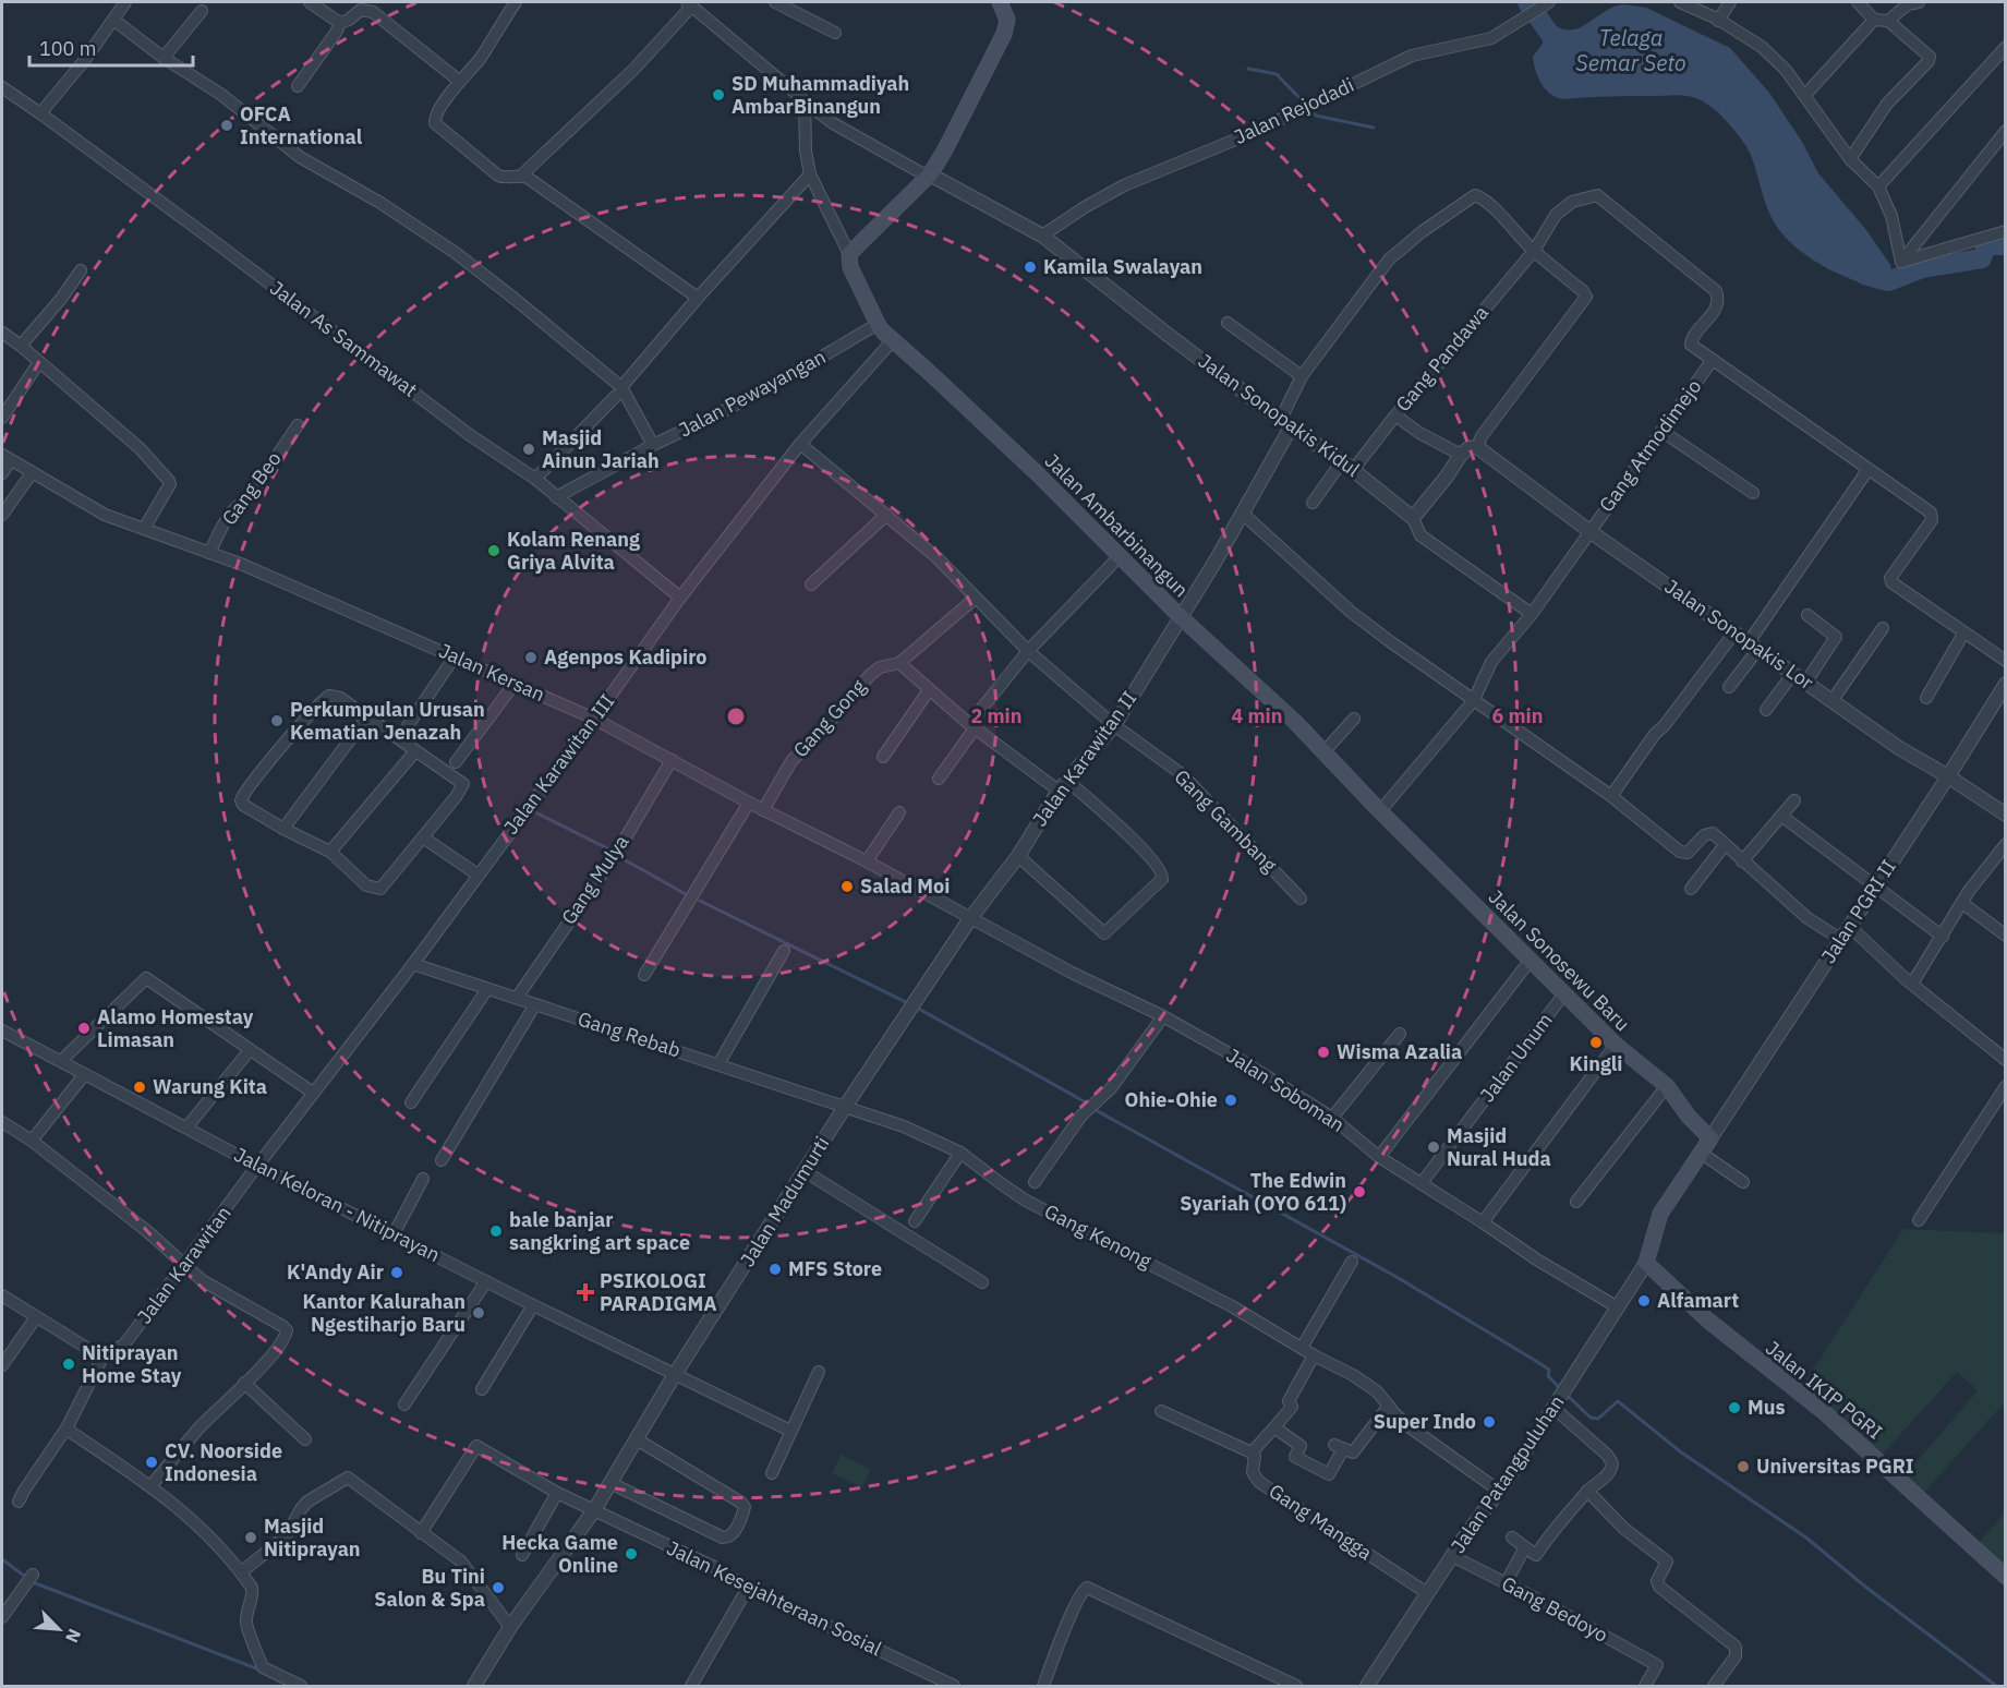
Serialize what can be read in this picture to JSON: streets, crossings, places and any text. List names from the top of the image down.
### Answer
{
  "streets": {
    "main road": ["Jalan Ambarbinangun", "Jalan Sonosewu Baru", "Jalan IKIP PGRI"],
    "street": [
      "Jalan Rejodadi",
      "Jalan As Sammawat",
      "Gang Pandawa",
      "Jalan Pewayangan",
      "Jalan Sonopakis Kidul",
      "Gang Atmodimejo",
      "Gang Beo",
      "Jalan Sonopakis Lor",
      "Jalan Kersan",
      "Gang Gong",
      "Jalan Karawitan II",
      "Jalan Karawitan III",
      "Gang Gambang",
      "Gang Mulya",
      "Jalan PGRI II",
      "Gang Rebab",
      "Jalan Unum",
      "Jalan Soboman",
      "Jalan Madumurti",
      "Jalan Keloran - Nitiprayan",
      "Gang Kenong",
      "Jalan Karawitan",
      "Jalan Patangpuluhan",
      "Gang Mangga",
      "Jalan Kesejahteraan Sosial",
      "Gang Bedoyo"
    ]
  },
  "crossings": [
    ["Jalan Rejodadi", "Jalan Sonopakis Kidul"],
    ["Jalan As Sammawat", "Jalan Pewayangan"],
    ["Jalan As Sammawat", "Jalan Karawitan III"],
    ["Gang Pandawa", "Jalan Sonopakis Kidul"],
    ["Gang Pandawa", "Gang Atmodimejo"],
    ["Jalan Pewayangan", "Jalan Ambarbinangun"],
    ["Jalan Sonopakis Kidul", "Jalan Ambarbinangun"],
    ["Jalan Sonopakis Kidul", "Jalan Karawitan II"],
    ["Gang Atmodimejo", "Jalan Sonopakis Lor"],
    ["Gang Beo", "Jalan Kersan"],
    ["Jalan Ambarbinangun", "Jalan Karawitan II"],
    ["Jalan Ambarbinangun", "Jalan Karawitan III"],
    ["Jalan Ambarbinangun", "Jalan Sonosewu Baru"],
    ["Jalan Sonopakis Lor", "Jalan PGRI II"],
    ["Jalan Kersan", "Gang Gong"],
    ["Jalan Kersan", "Jalan Karawitan II"],
    ["Jalan Kersan", "Jalan Karawitan III"],
    ["Jalan Kersan", "Gang Mulya"],
    ["Jalan Kersan", "Jalan Soboman"],
    ["Jalan Kersan", "Jalan Madumurti"],
    ["Gang Gong", "Gang Gambang"],
    ["Jalan Karawitan II", "Gang Gambang"],
    ["Jalan Karawitan II", "Jalan Soboman"],
    ["Jalan Karawitan II", "Jalan Madumurti"],
    ["Jalan Karawitan III", "Gang Gambang"],
    ["Jalan Karawitan III", "Gang Rebab"],
    ["Jalan Karawitan III", "Jalan Keloran - Nitiprayan"],
    ["Jalan Karawitan III", "Jalan Karawitan"],
    ["Gang Mulya", "Gang Rebab"],
    ["Jalan PGRI II", "Jalan Sonosewu Baru"],
    ["Jalan Sonosewu Baru", "Jalan Unum"],
    ["Gang Rebab", "Jalan Madumurti"],
    ["Gang Rebab", "Gang Kenong"],
    ["Jalan Unum", "Jalan Soboman"],
    ["Jalan Soboman", "Jalan Madumurti"],
    ["Jalan Soboman", "Jalan Patangpuluhan"],
    ["Jalan Madumurti", "Jalan Keloran - Nitiprayan"],
    ["Jalan Madumurti", "Gang Kenong"],
    ["Jalan Madumurti", "Jalan Kesejahteraan Sosial"],
    ["Jalan Keloran - Nitiprayan", "Jalan Karawitan"],
    ["Gang Kenong", "Jalan Patangpuluhan"],
    ["Jalan IKIP PGRI", "Jalan Patangpuluhan"],
    ["Jalan Patangpuluhan", "Gang Mangga"],
    ["Jalan Patangpuluhan", "Gang Bedoyo"]
  ],
  "water": ["Telaga Semar Seto"],
  "places": {
    "other": [
      "SD Muhammadiyah AmbarBinangun",
      "OFCA International",
      "Kamila Swalayan",
      "Masjid Ainun Jariah",
      "Kolam Renang Griya Alvita",
      "Agenpos Kadipiro",
      "Perkumpulan Urusan Kematian Jenazah",
      "Salad Moi",
      "Alamo Homestay Limasan",
      "Kingli",
      "Wisma Azalia",
      "Warung Kita",
      "Ohie-Ohie",
      "Masjid Nural Huda",
      "The Edwin Syariah (OYO 611)",
      "bale banjar sangkring art space",
      "MFS Store",
      "K'Andy Air",
      "Alfamart",
      "Kantor Kalurahan Ngestiharjo Baru",
      "Nitiprayan Home Stay",
      "Mus",
      "Super Indo",
      "CV. Noorside Indonesia",
      "Universitas PGRI",
      "Masjid Nitiprayan",
      "Hecka Game Online",
      "Bu Tini Salon & Spa"
    ],
    "health": ["PSIKOLOGI PARADIGMA"]
  },
  "scale_bar": "100 m",
  "north": "bottom right",
  "rings": ["2 min", "4 min", "6 min"]
}
